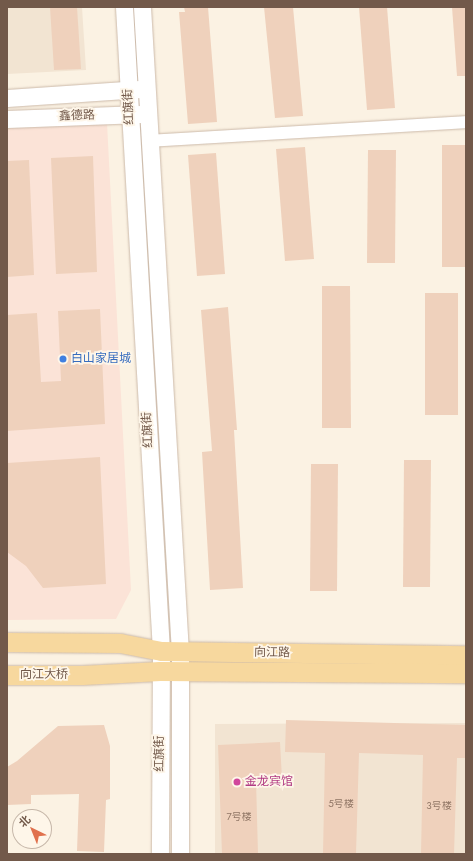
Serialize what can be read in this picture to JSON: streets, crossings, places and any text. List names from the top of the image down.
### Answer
{
  "streets": {
    "main road": [
      "红旗街",
      "鑫德路",
      "向江路",
      "向江大桥"
    ]
  },
  "crossings": [
    ["红旗街", "鑫德路"],
    ["红旗街", "向江路"],
    ["向江路", "向江大桥"]
  ],
  "places": ["白山家居城", "金龙宾馆"],
  "house_numbers": ["5号楼", "3号楼", "7号楼"],
  "north": "top left"
}
